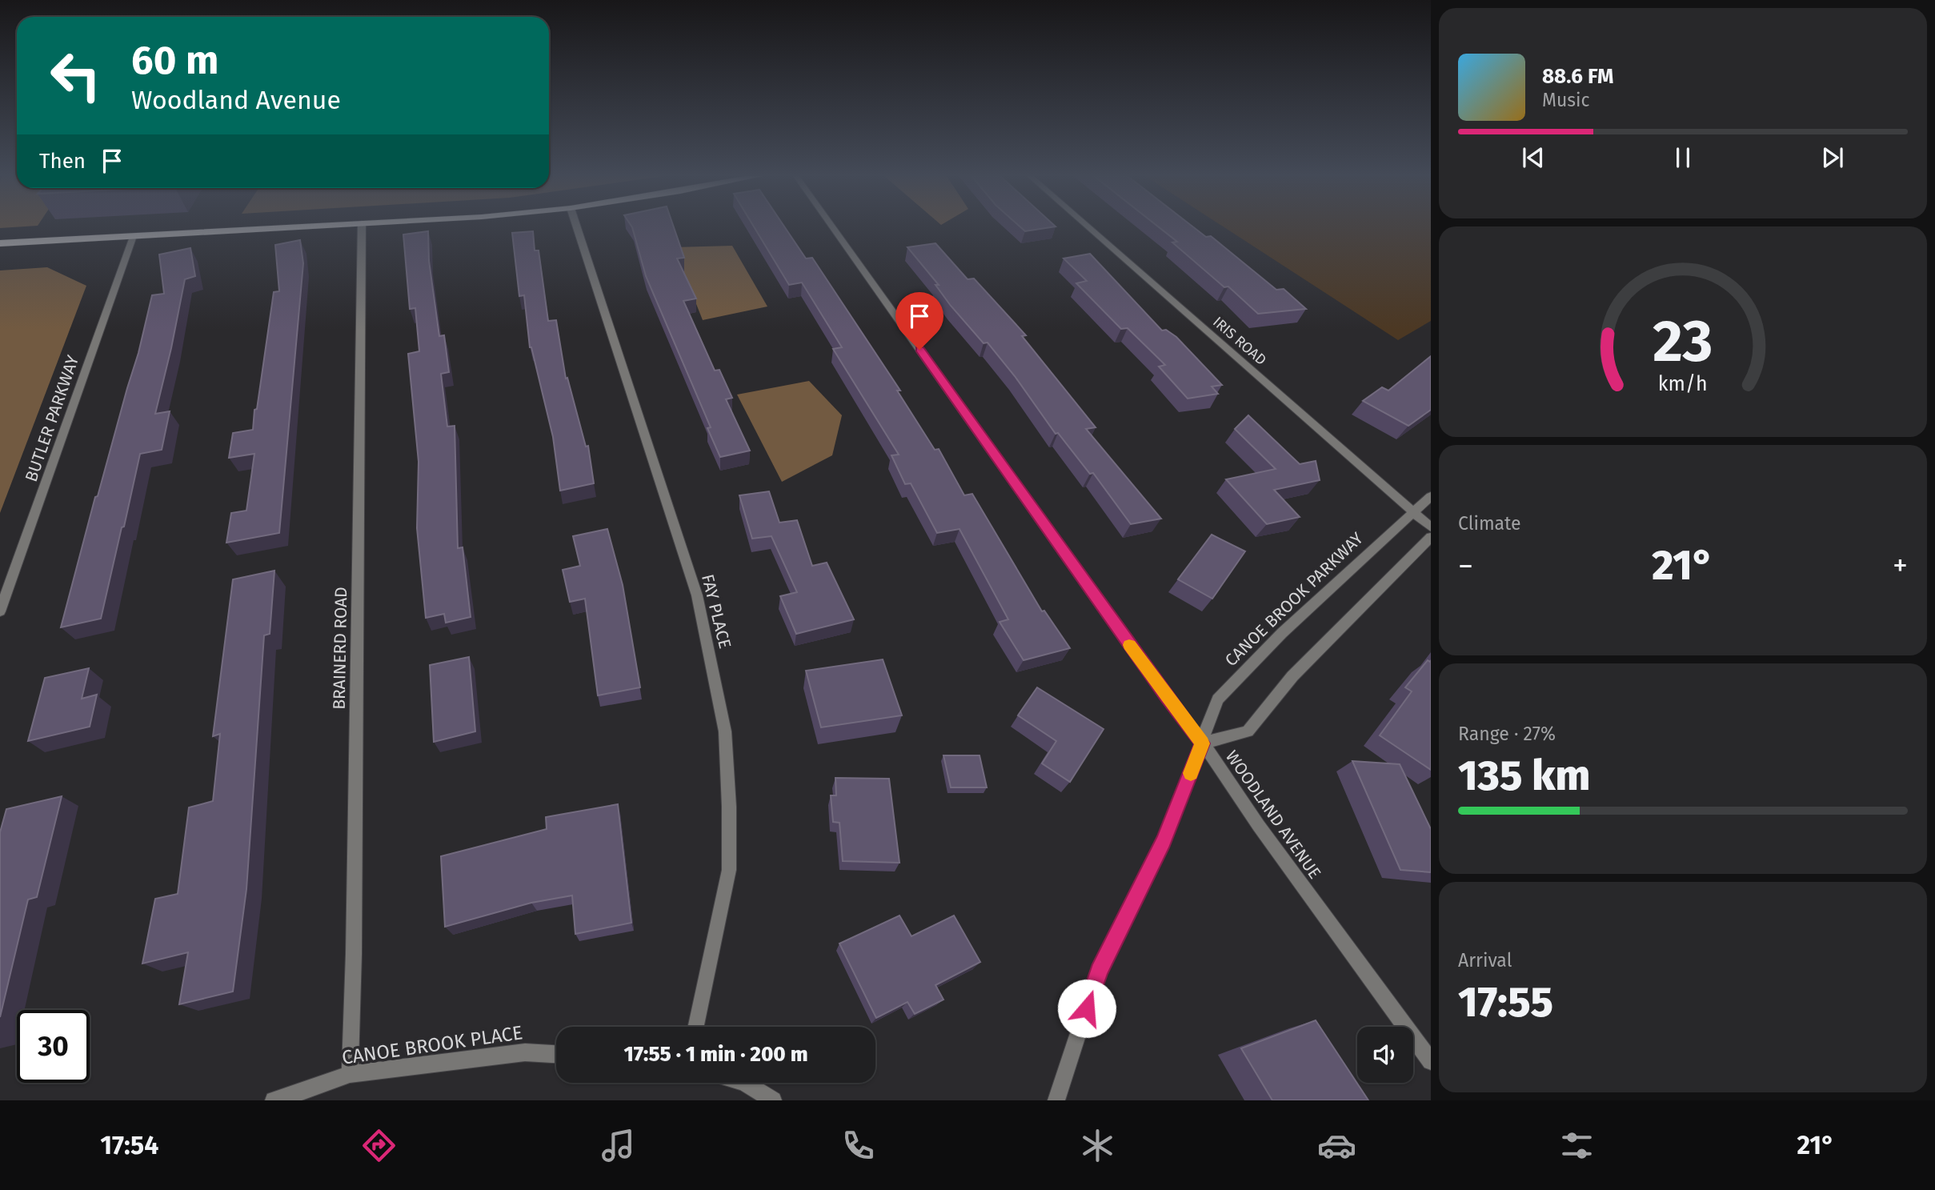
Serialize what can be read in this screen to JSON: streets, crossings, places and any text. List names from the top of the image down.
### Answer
{
  "streets": {
    "street": [
      "IRIS ROAD",
      "BUTLER PARKWAY",
      "CANOE BROOK PARKWAY",
      "FAY PLACE",
      "BRAINERD ROAD",
      "WOODLAND AVENUE",
      "CANOE BROOK PLACE"
    ]
  },
  "crossings": [
    ["IRIS ROAD", "CANOE BROOK PARKWAY"],
    ["CANOE BROOK PARKWAY", "WOODLAND AVENUE"],
    ["BRAINERD ROAD", "CANOE BROOK PLACE"]
  ],
  "page": {
    "turn": ["60 m", "Woodland Avenue"],
    "song": ["88.6 FM", "Music"],
    "then": "Then",
    "tile": [
      "Climate",
      ["Range · 27%", "135 km"],
      ["Arrival", "17:55"]
    ],
    "heat": ["−", "21°", "+"],
    "limit": "30",
    "trip": "17:55 · 1 min · 200 m",
    "tabs": ["17:54", "21°"],
    "gauge": ["23", "km/h"]
  }
}
